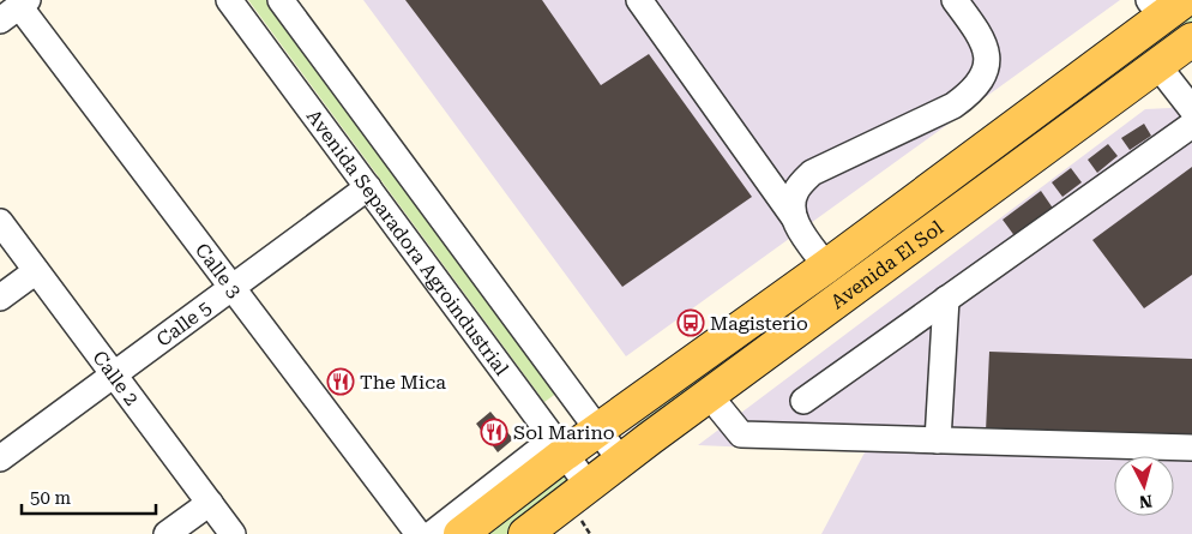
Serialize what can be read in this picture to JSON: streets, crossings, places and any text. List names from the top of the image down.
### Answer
{
  "streets": {
    "main road": ["Avenida El Sol"],
    "street": [
      "Avenida Separadora Agroindustrial",
      "Calle 3",
      "Calle 5",
      "Calle 2"
    ]
  },
  "crossings": [
    ["Avenida Separadora Agroindustrial", "Avenida El Sol"],
    ["Avenida Separadora Agroindustrial", "Calle 5"],
    ["Calle 3", "Calle 5"],
    ["Calle 5", "Calle 2"]
  ],
  "places": {
    "bus stop": ["Magisterio"],
    "restaurant": ["The Mica", "Sol Marino"]
  },
  "scale_bar": "50 m",
  "north": "bottom"
}
